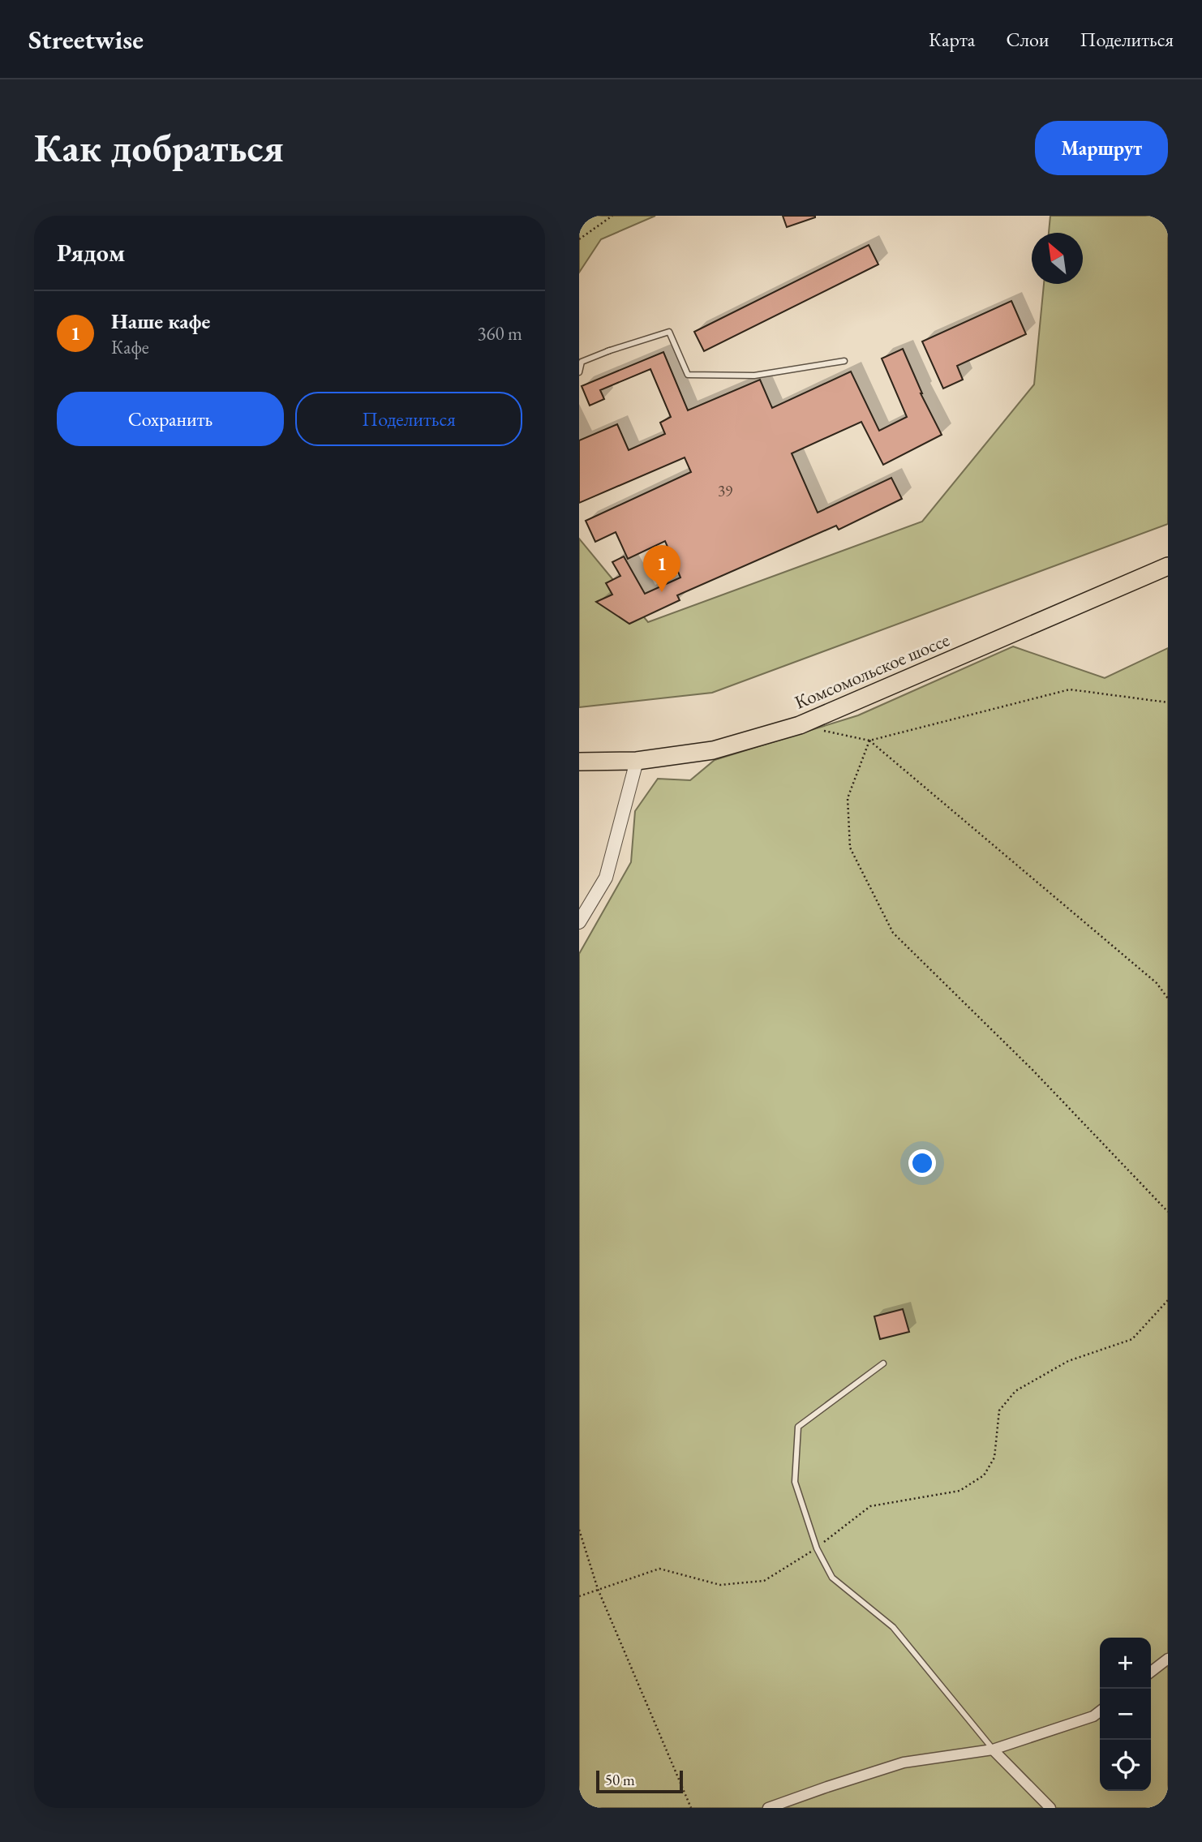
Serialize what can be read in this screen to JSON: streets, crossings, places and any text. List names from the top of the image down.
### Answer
{
  "streets": {
    "main road": ["Комсомольское шоссе"]
  },
  "house_numbers": ["39"],
  "scale_bar": "50 m",
  "north": "top left",
  "page": {
    "header": "Streetwise",
    "nav": ["Карта", "Слои", "Поделиться"],
    "buttons": [
      "Маршрут",
      ["Сохранить", "Поделиться"]
    ],
    "title": "Как добраться",
    "heading": "Рядом",
    "list": [
      {
        "mark": "1",
        "name": "Наше кафе",
        "note": "Кафе",
        "value": "360 m"
      }
    ],
    "pins": "1",
    "map_buttons": ["+", "−"],
    "scale": "50 m"
  }
}
